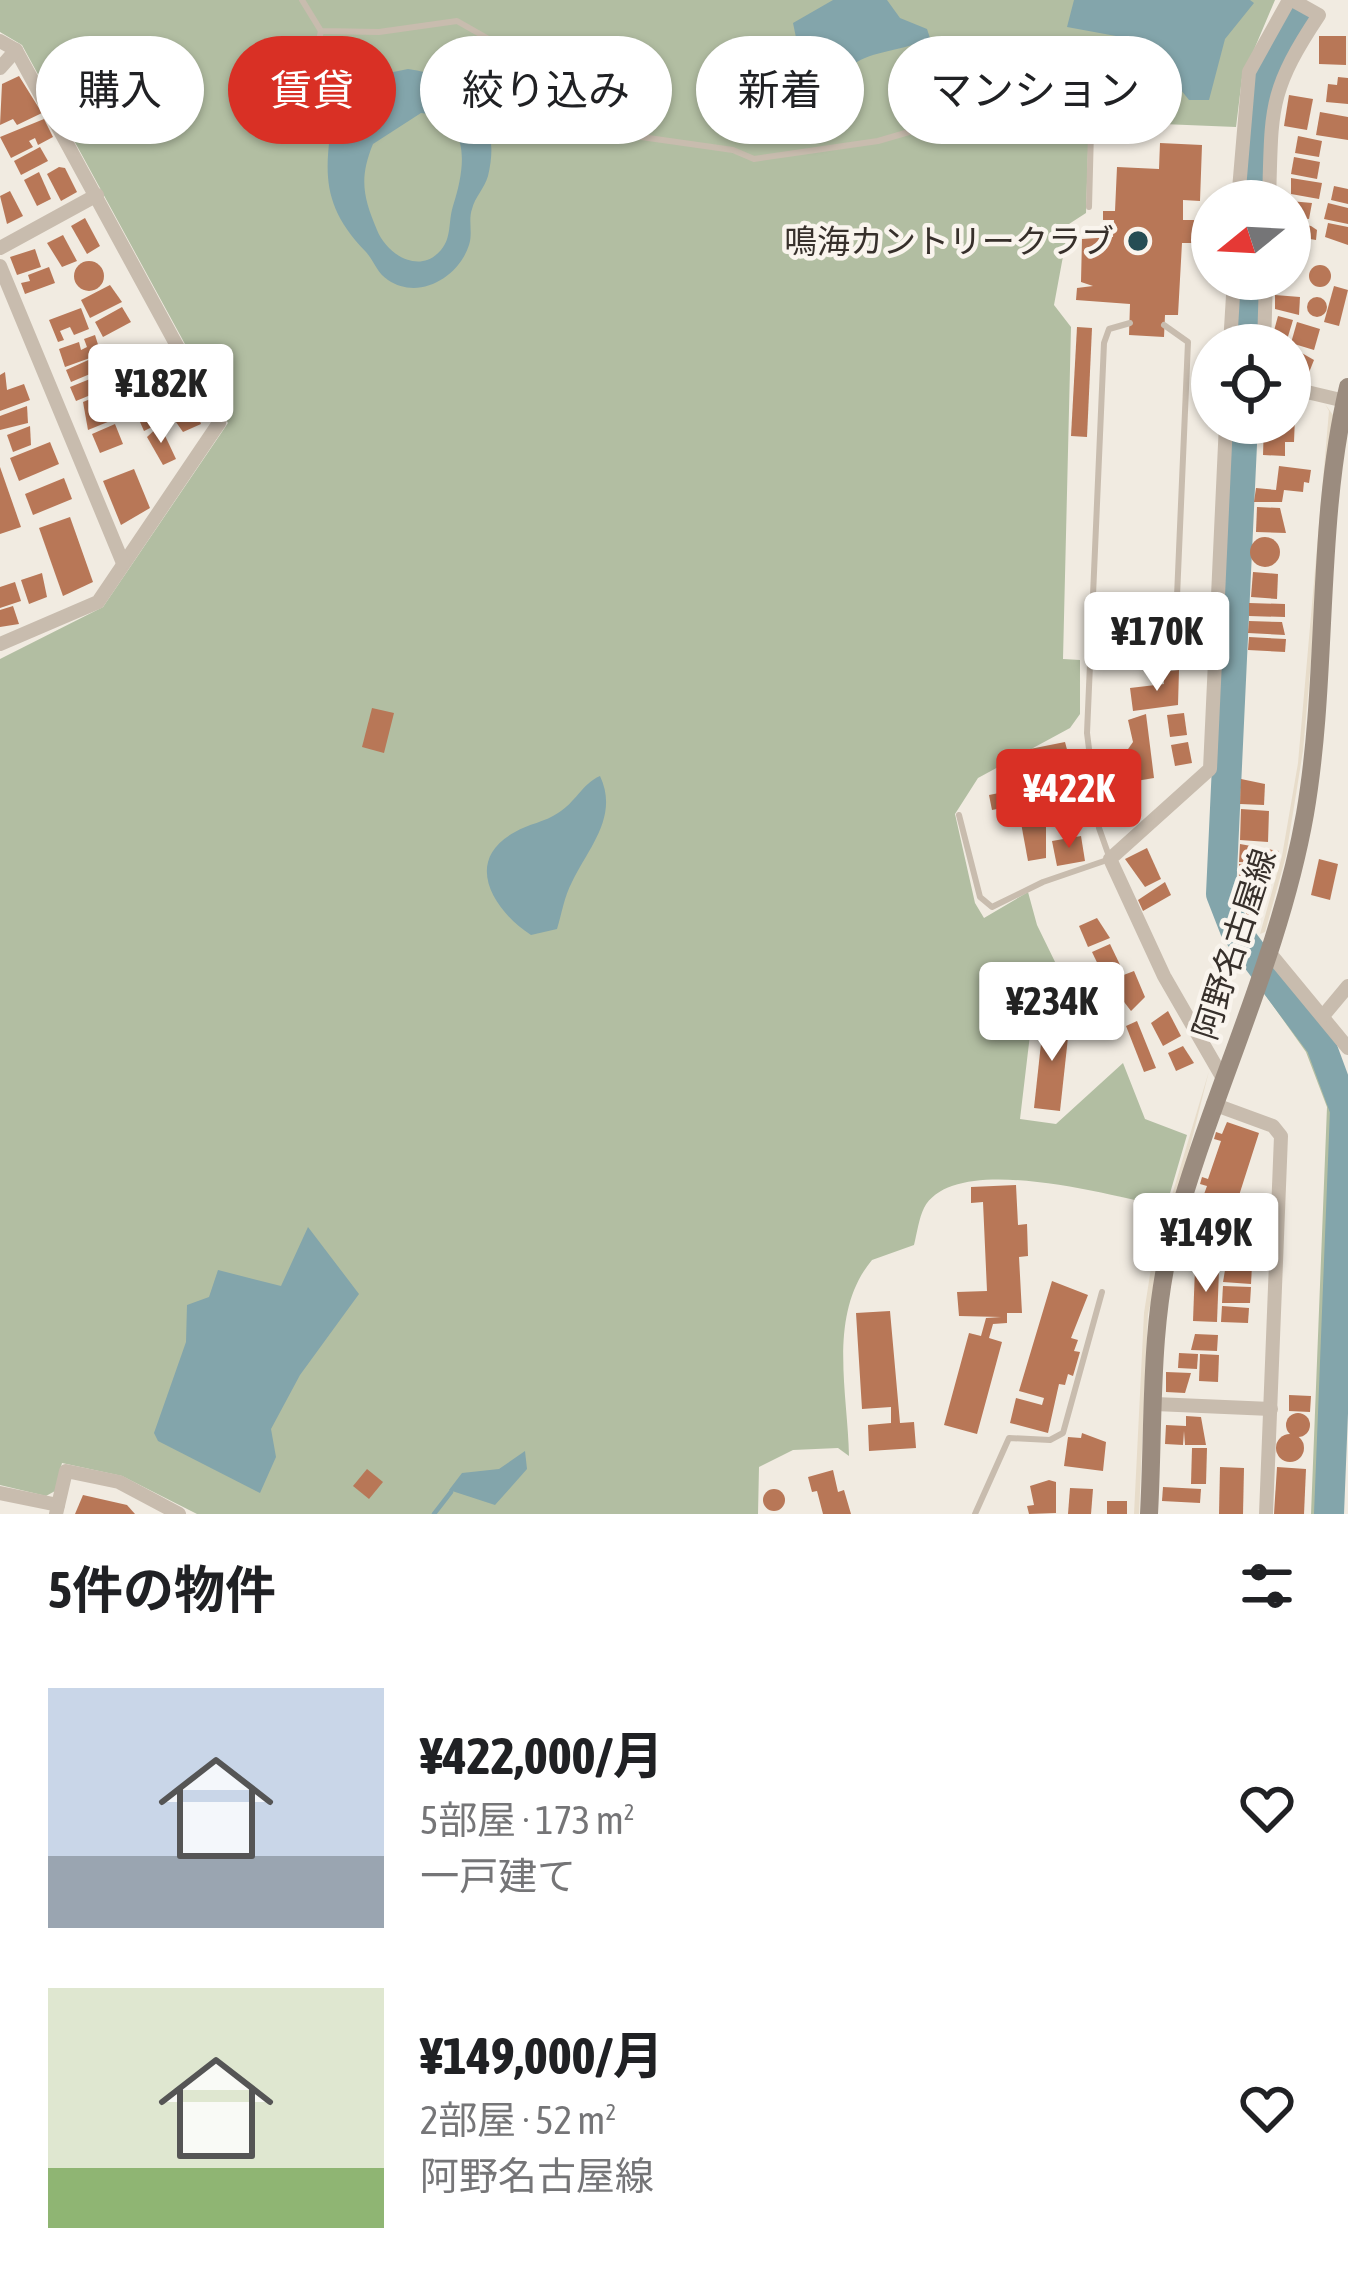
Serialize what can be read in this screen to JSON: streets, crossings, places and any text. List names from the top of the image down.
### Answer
{
  "streets": {
    "main road": ["阿野名古屋線"]
  },
  "places": ["鳴海カントリークラブ"],
  "north": "left",
  "page": {
    "chip": [
      "購入",
      "賃貸",
      "絞り込み",
      "新着",
      "マンション"
    ],
    "price": [
      "¥182K",
      "¥170K",
      "¥422K",
      "¥234K",
      "¥149K"
    ],
    "heading": "5件の物件",
    "list": [
      {
        "name": "¥422,000/月",
        "note": "5部屋 · 173 m² · 一戸建て"
      },
      {
        "name": "¥149,000/月",
        "note": "2部屋 · 52 m² · 阿野名古屋線"
      }
    ]
  }
}
